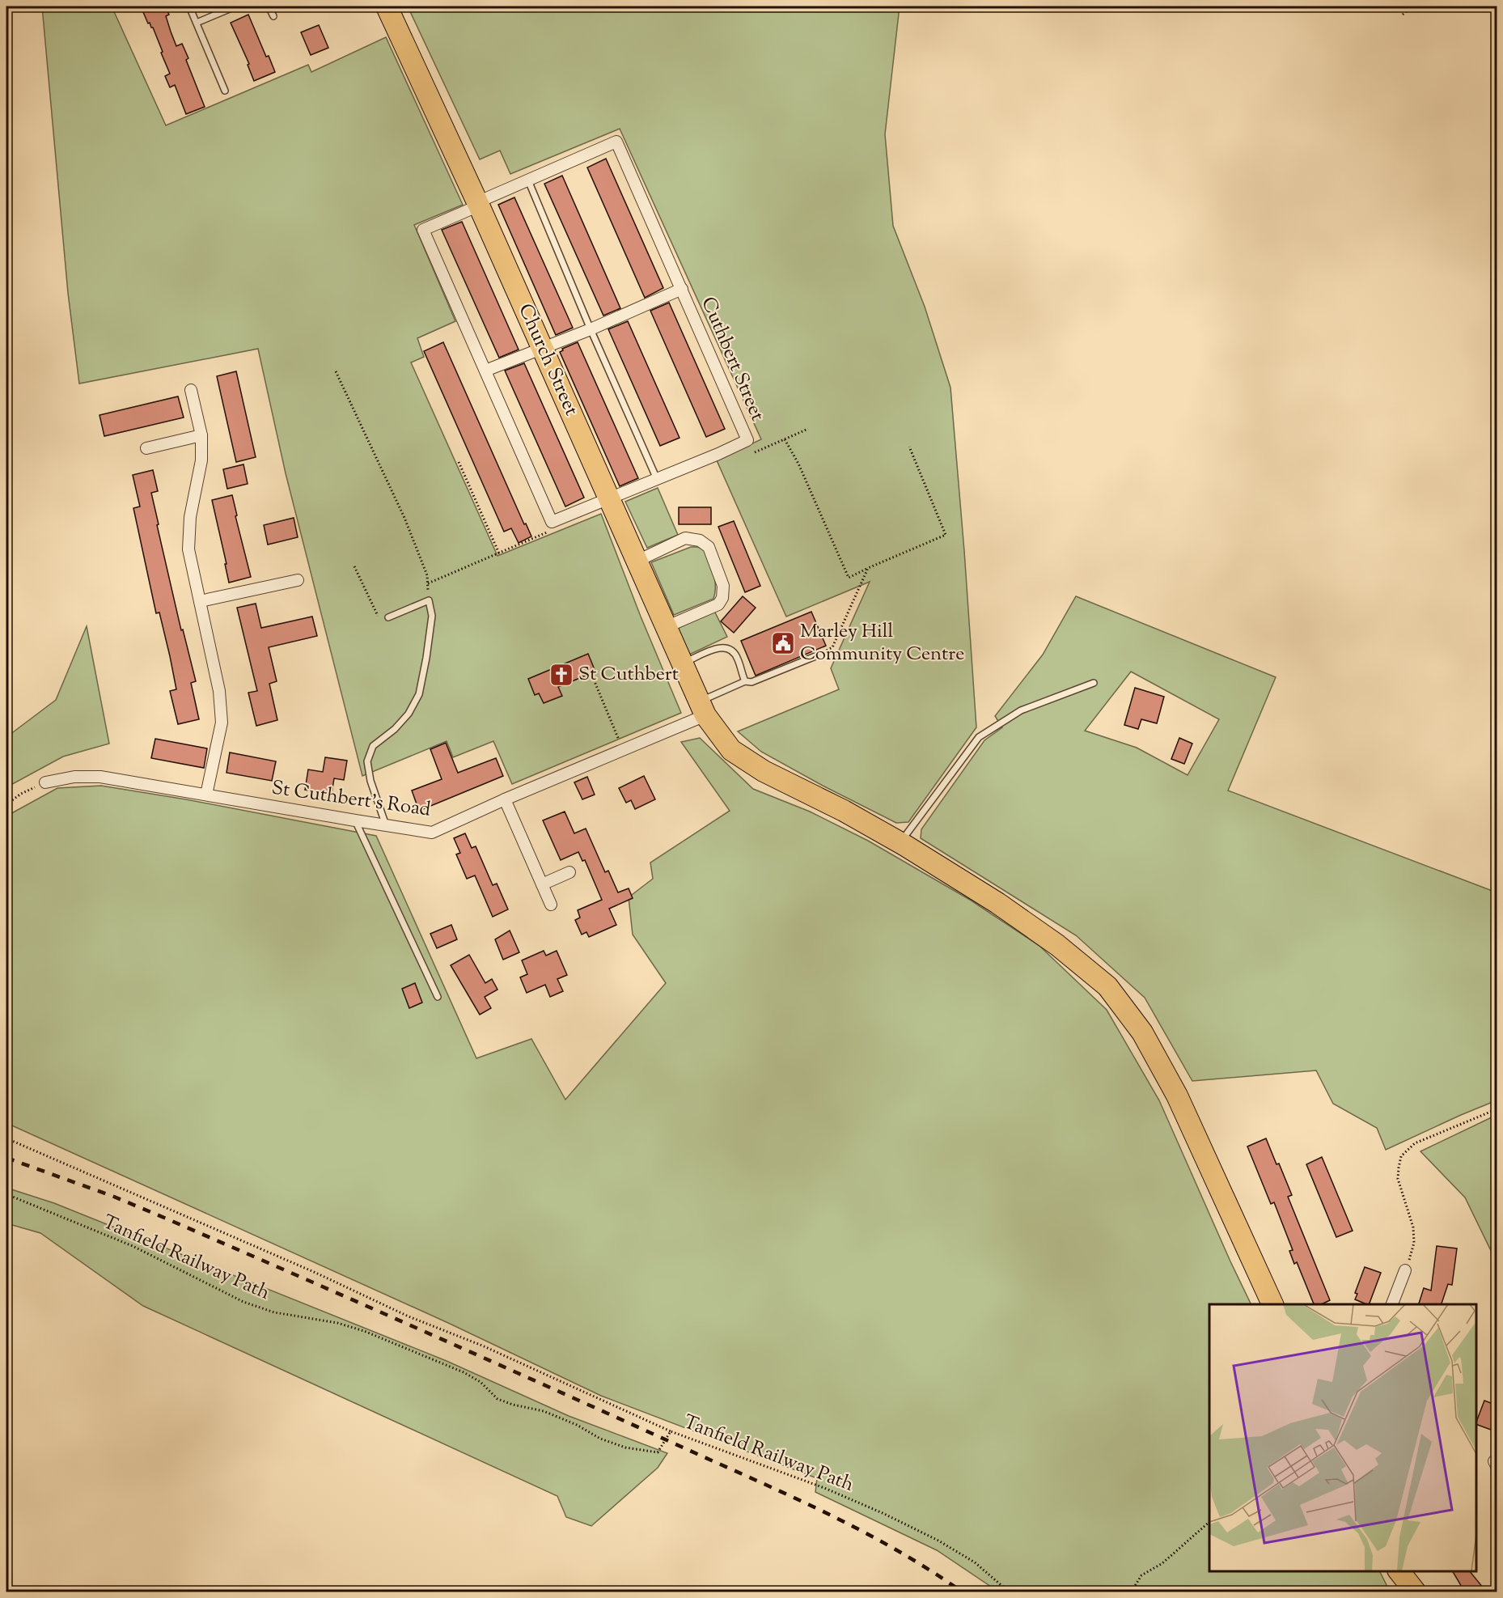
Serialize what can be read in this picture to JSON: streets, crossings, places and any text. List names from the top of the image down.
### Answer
{
  "streets": {
    "highway": ["Church Street"],
    "street": ["Cuthbert Street", "St Cuthbert's Road"],
    "path": ["Tanfield Railway Path"]
  },
  "crossings": [
    ["Cuthbert Street", "Church Street"],
    ["Church Street", "St Cuthbert's Road"]
  ],
  "places": {
    "public building": ["Marley Hill Community Centre"],
    "church": ["St Cuthbert"]
  }
}
